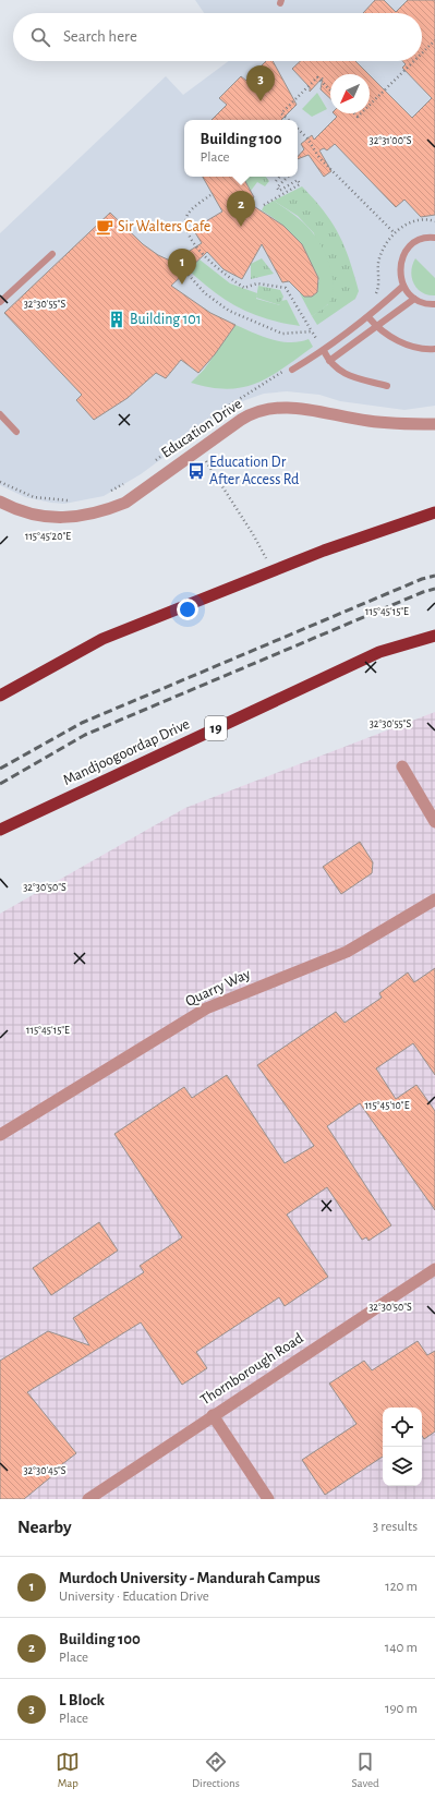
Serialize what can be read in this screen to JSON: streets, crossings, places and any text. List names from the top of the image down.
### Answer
{
  "streets": {
    "highway": ["19", "Mandjoogoordap Drive"],
    "street": ["Education Drive", "Quarry Way", "Thornborough Road"]
  },
  "places": {
    "cafe": ["Sir Walters Cafe"],
    "building": ["Building 101"],
    "bus stop": ["Education Dr After Access Rd"]
  },
  "north": "bottom left",
  "page": {
    "search": "Search here",
    "pins": ["3", "2", "1"],
    "popup": ["Building 100", "Place"],
    "heading": ["Nearby", "3 results"],
    "list": [
      {
        "mark": "1",
        "name": "Murdoch University - Mandurah Campus",
        "note": "University · Education Drive",
        "value": "120 m"
      },
      {
        "mark": "2",
        "name": "Building 100",
        "note": "Place",
        "value": "140 m"
      },
      {
        "mark": "3",
        "name": "L Block",
        "note": "Place",
        "value": "190 m"
      }
    ],
    "nav": ["Map", "Directions", "Saved"]
  },
  "coordinates": [
    "32°31'00\"S",
    "32°30'55\"S",
    "115°45'20\"E",
    "115°45'15\"E",
    "32°30'50\"S",
    "115°45'10\"E",
    "32°30'45\"S"
  ]
}
